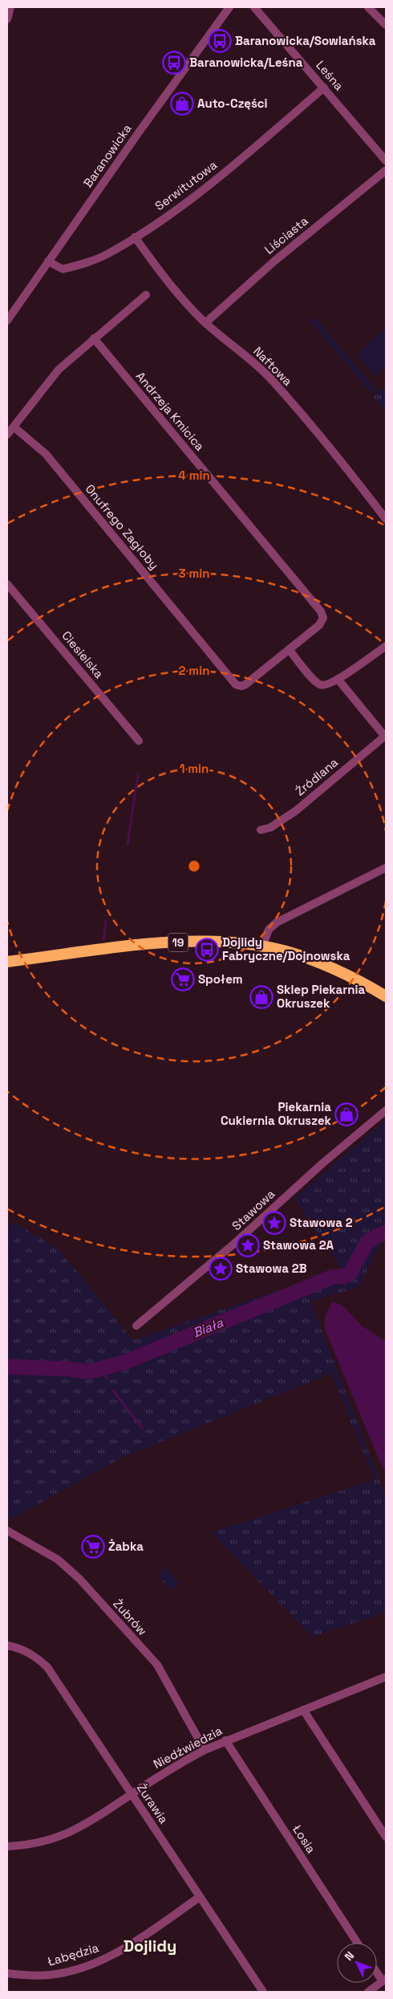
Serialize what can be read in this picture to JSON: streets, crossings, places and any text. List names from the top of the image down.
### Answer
{
  "streets": {
    "highway": ["19"],
    "street": [
      "Leśna",
      "Baranowicka",
      "Serwitutowa",
      "Liściasta",
      "Naftowa",
      "Andrzeja Kmicica",
      "Onufrego Zagłoby",
      "Ciesielska",
      "Źródlana",
      "Stawowa",
      "Żubrów",
      "Niedźwiedzia",
      "Żurawia",
      "Łosia",
      "Łabędzia"
    ]
  },
  "crossings": [
    ["Leśna", "Serwitutowa"],
    ["Baranowicka", "Serwitutowa"],
    ["Serwitutowa", "Naftowa"],
    ["Liściasta", "Naftowa"],
    ["Andrzeja Kmicica", "Onufrego Zagłoby"],
    ["Żubrów", "Niedźwiedzia"],
    ["Niedźwiedzia", "Żurawia"],
    ["Niedźwiedzia", "Łosia"],
    ["Żurawia", "Łabędzia"]
  ],
  "districts": ["Dojlidy"],
  "water": ["Biała"],
  "places": {
    "bus stop": ["Baranowicka/Sowlańska", "Baranowicka/Leśna", "Dojlidy Fabryczne/Dojnowska"],
    "shop": ["Auto-Części", "Sklep Piekarnia Okruszek", "Piekarnia Cukiernia Okruszek"],
    "supermarket": ["Społem", "Żabka"],
    "place": ["Stawowa 2", "Stawowa 2A", "Stawowa 2B"]
  },
  "north": "top left",
  "rings": [
    "4 min",
    "3 min",
    "2 min",
    "1 min"
  ]
}
